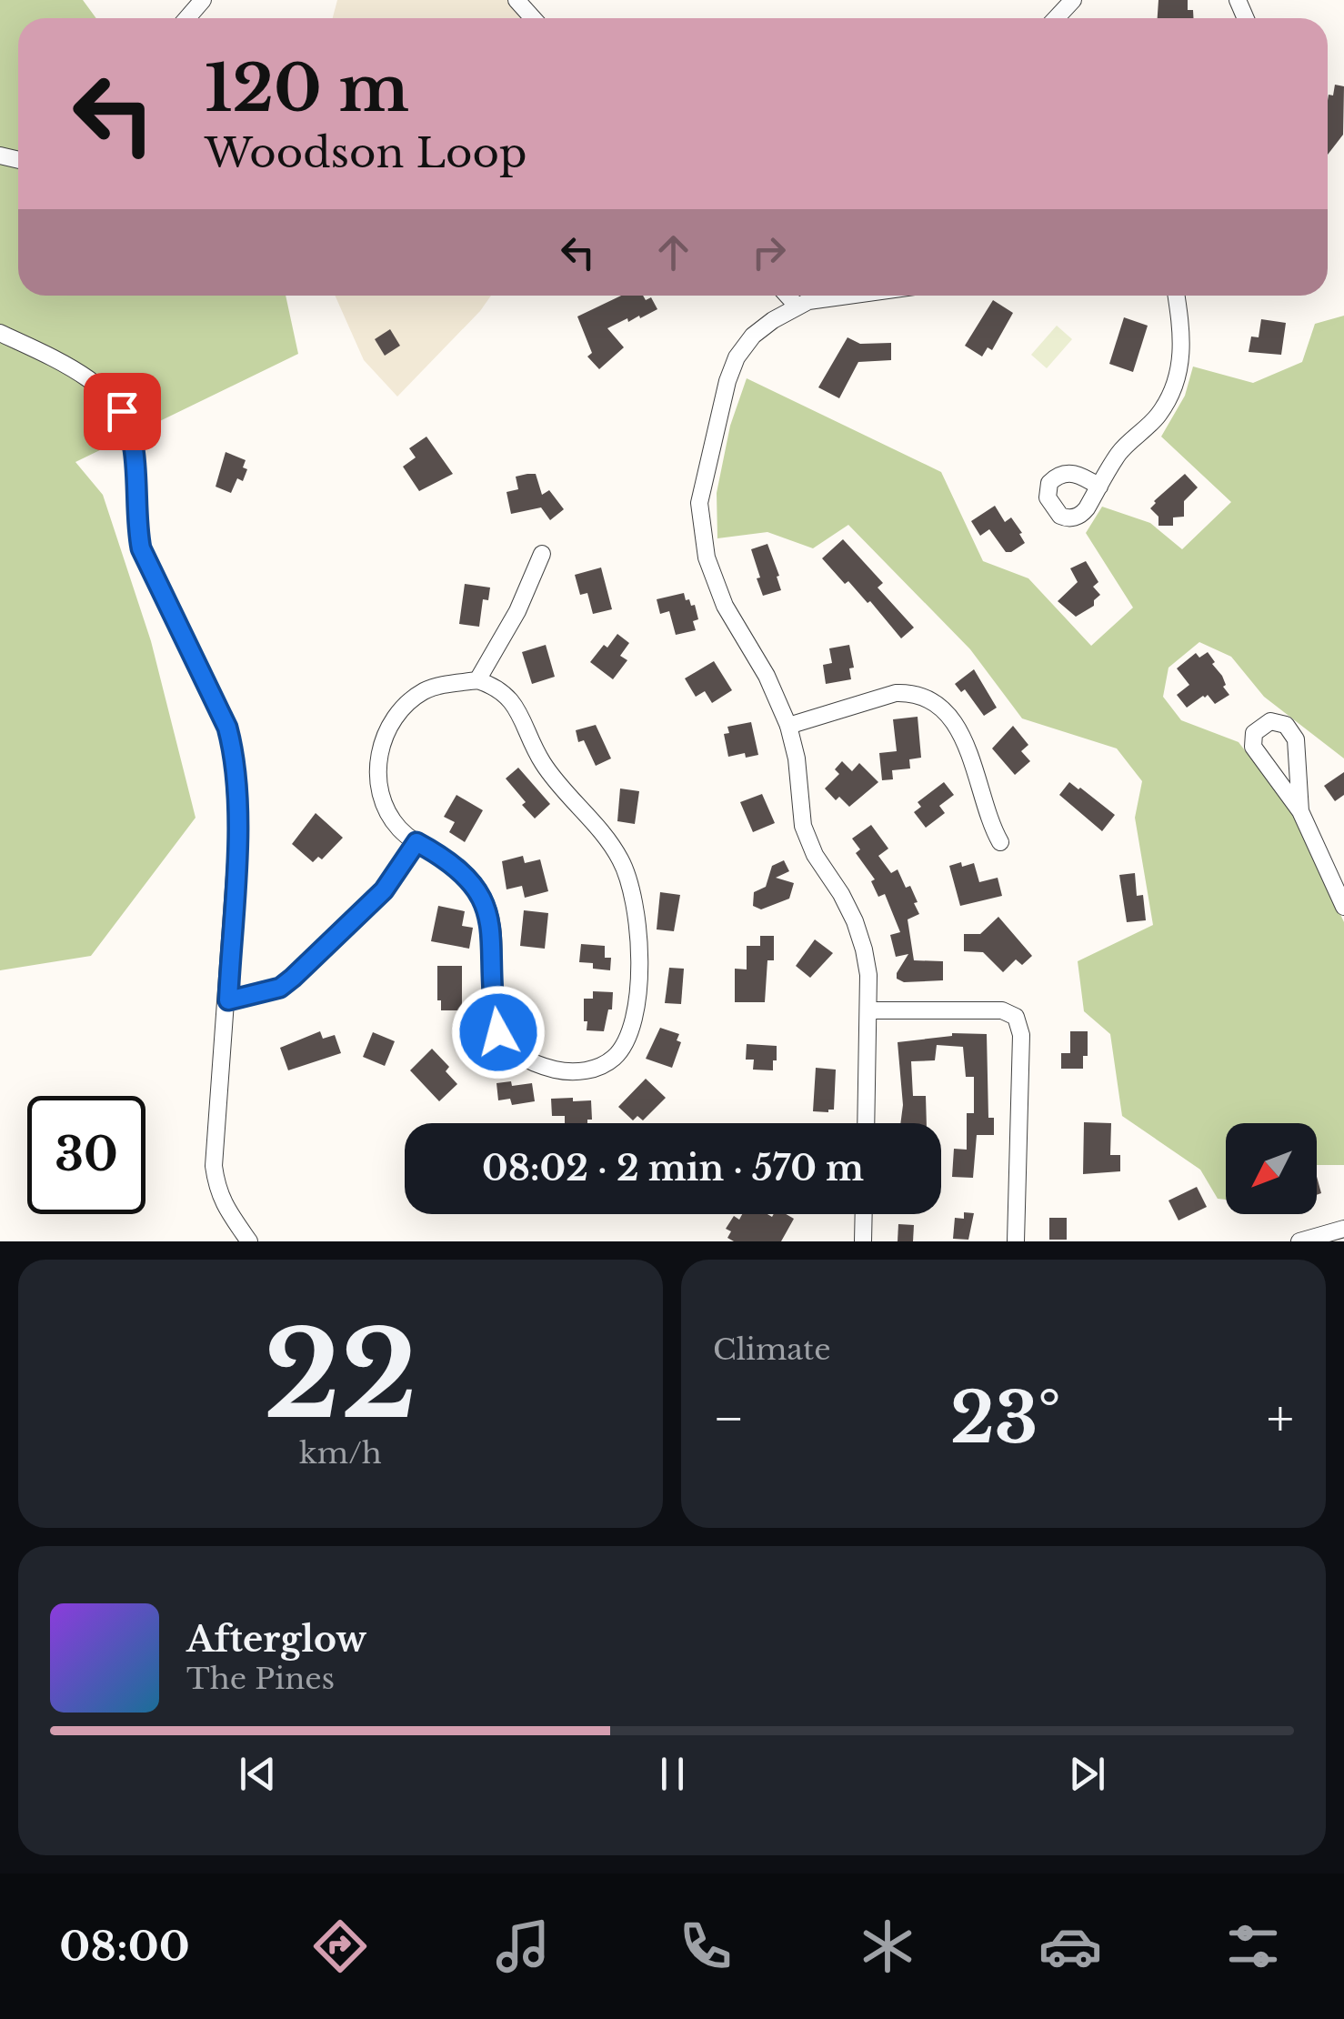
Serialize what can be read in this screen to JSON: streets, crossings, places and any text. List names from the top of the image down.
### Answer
{
  "north": "bottom left",
  "page": {
    "turn": ["120 m", "Woodson Loop"],
    "limit": "30",
    "trip": "08:02 · 2 min · 570 m",
    "tile": [
      ["22", "km/h"],
      "Climate"
    ],
    "heat": ["−", "23°", "+"],
    "song": ["Afterglow", "The Pines"],
    "tabs": "08:00"
  }
}
